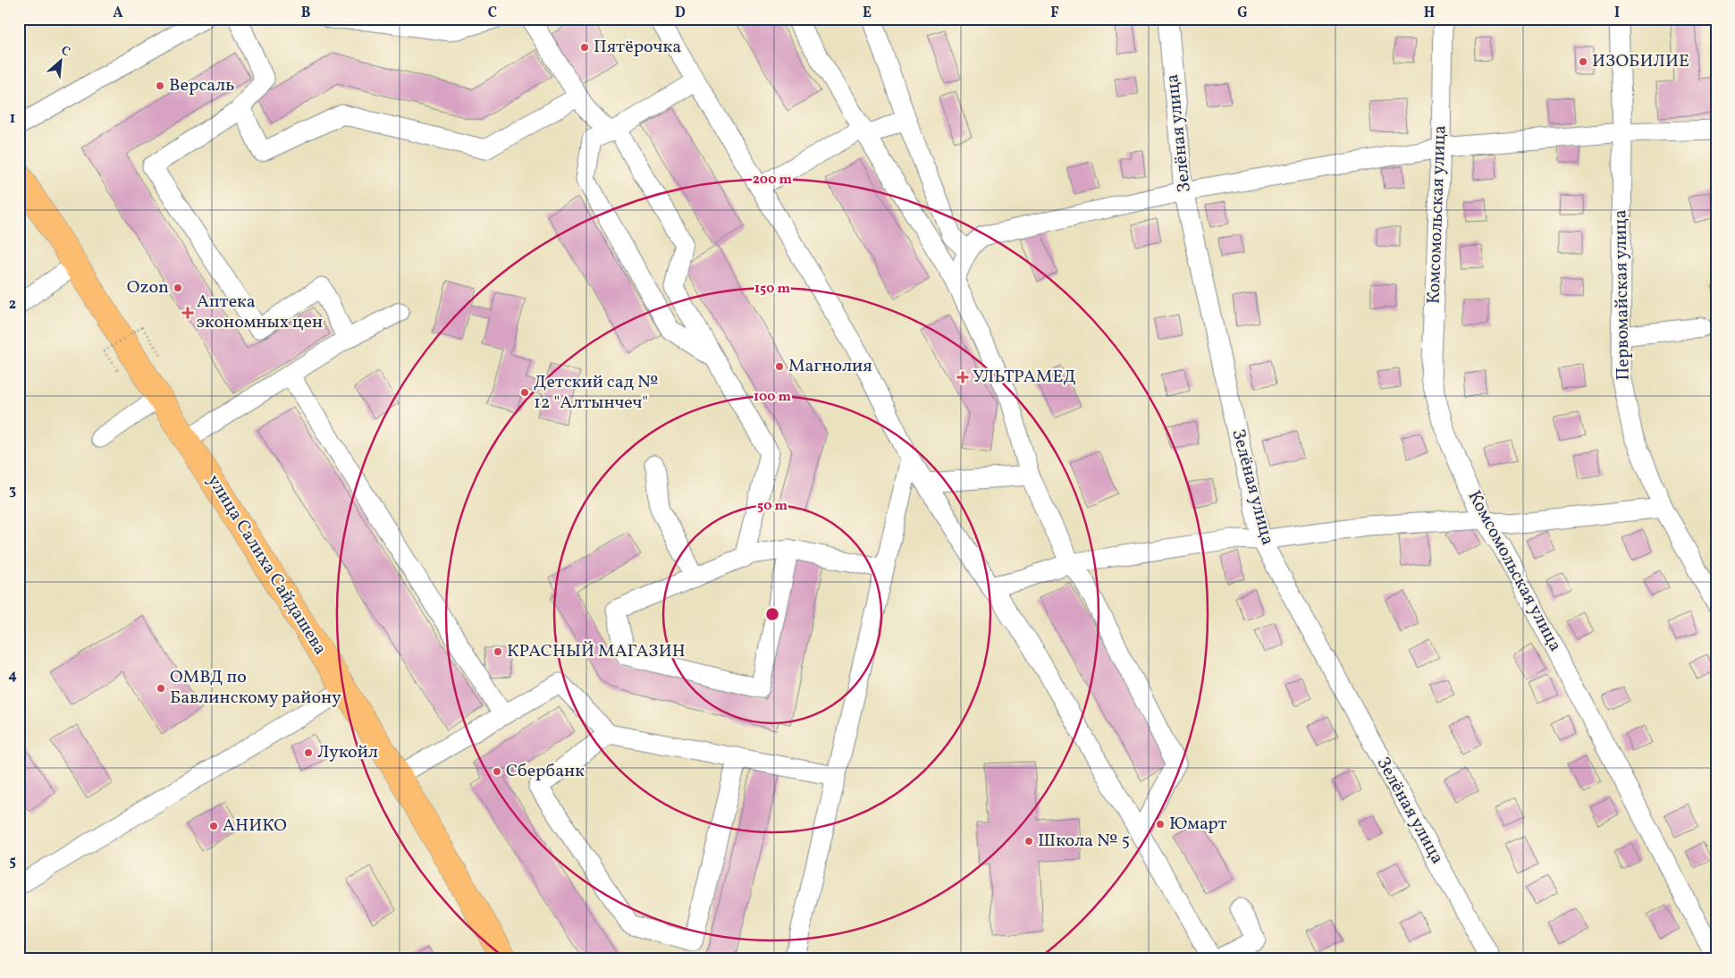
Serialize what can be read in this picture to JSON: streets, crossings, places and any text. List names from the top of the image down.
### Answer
{
  "streets": {
    "highway": ["улица Салиха Сайдашева"],
    "street": ["Зелёная улица", "Комсомольская улица", "Первомайская улица"]
  },
  "places": {
    "other": [
      "Пятёрочка",
      "ИЗОБИЛИЕ",
      "Версаль",
      "Ozon",
      "Магнолия",
      "Детский сад № 12 \"Алтынчеч\"",
      "КРАСНЫЙ МАГАЗИН",
      "ОМВД по Бавлинскому району",
      "Лукойл",
      "Сбербанк",
      "Юмарт",
      "АНИКО",
      "Школа № 5"
    ],
    "health": ["Аптека экономных цен", "УЛЬТРАМЕД"]
  },
  "north": "top right",
  "grid": {
    "columns": [
      "A",
      "B",
      "C",
      "D",
      "E",
      "F",
      "G",
      "H",
      "I"
    ],
    "rows": [
      "1",
      "2",
      "3",
      "4",
      "5"
    ]
  },
  "rings": [
    "200 m",
    "150 m",
    "100 m",
    "50 m"
  ]
}
